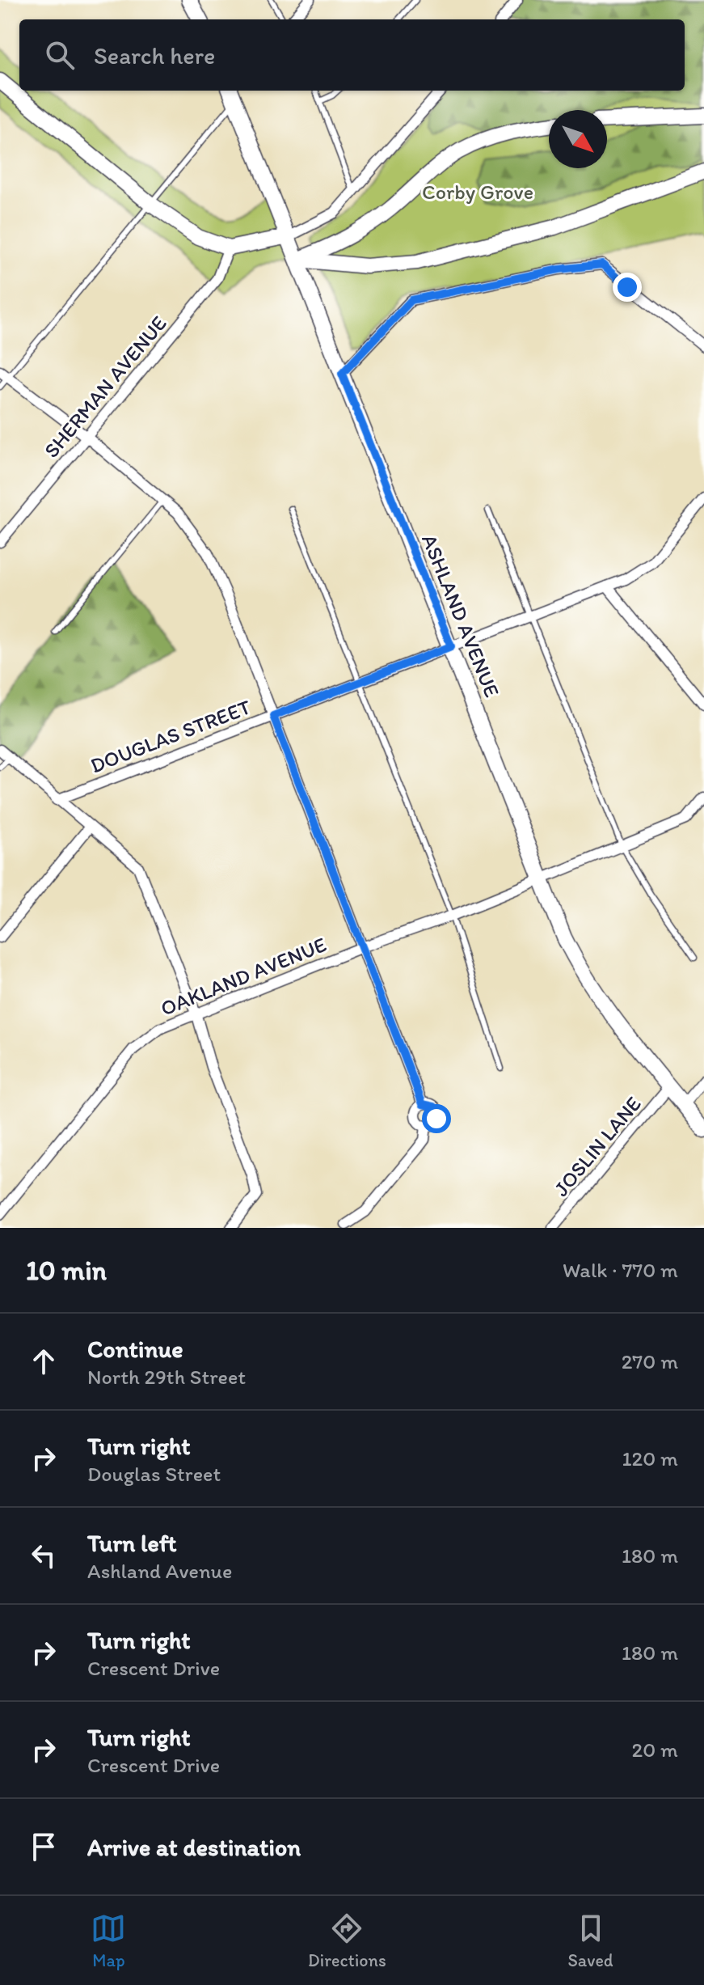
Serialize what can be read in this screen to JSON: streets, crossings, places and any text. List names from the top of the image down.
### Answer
{
  "streets": {
    "street": [
      "SHERMAN AVENUE",
      "ASHLAND AVENUE",
      "DOUGLAS STREET",
      "OAKLAND AVENUE",
      "JOSLIN LANE"
    ]
  },
  "crossings": [
    ["ASHLAND AVENUE", "DOUGLAS STREET"],
    ["ASHLAND AVENUE", "OAKLAND AVENUE"],
    ["ASHLAND AVENUE", "JOSLIN LANE"]
  ],
  "parks": ["Corby Grove"],
  "north": "bottom right",
  "page": {
    "search": "Search here",
    "heading": ["10 min", "Walk · 770 m"],
    "list": [
      ["Continue", "North 29th Street", "270 m"],
      ["Turn right", "Douglas Street", "120 m"],
      ["Turn left", "Ashland Avenue", "180 m"],
      ["Turn right", "Crescent Drive", "180 m"],
      ["Turn right", "Crescent Drive", "20 m"],
      "Arrive at destination"
    ],
    "nav": ["Map", "Directions", "Saved"]
  }
}
